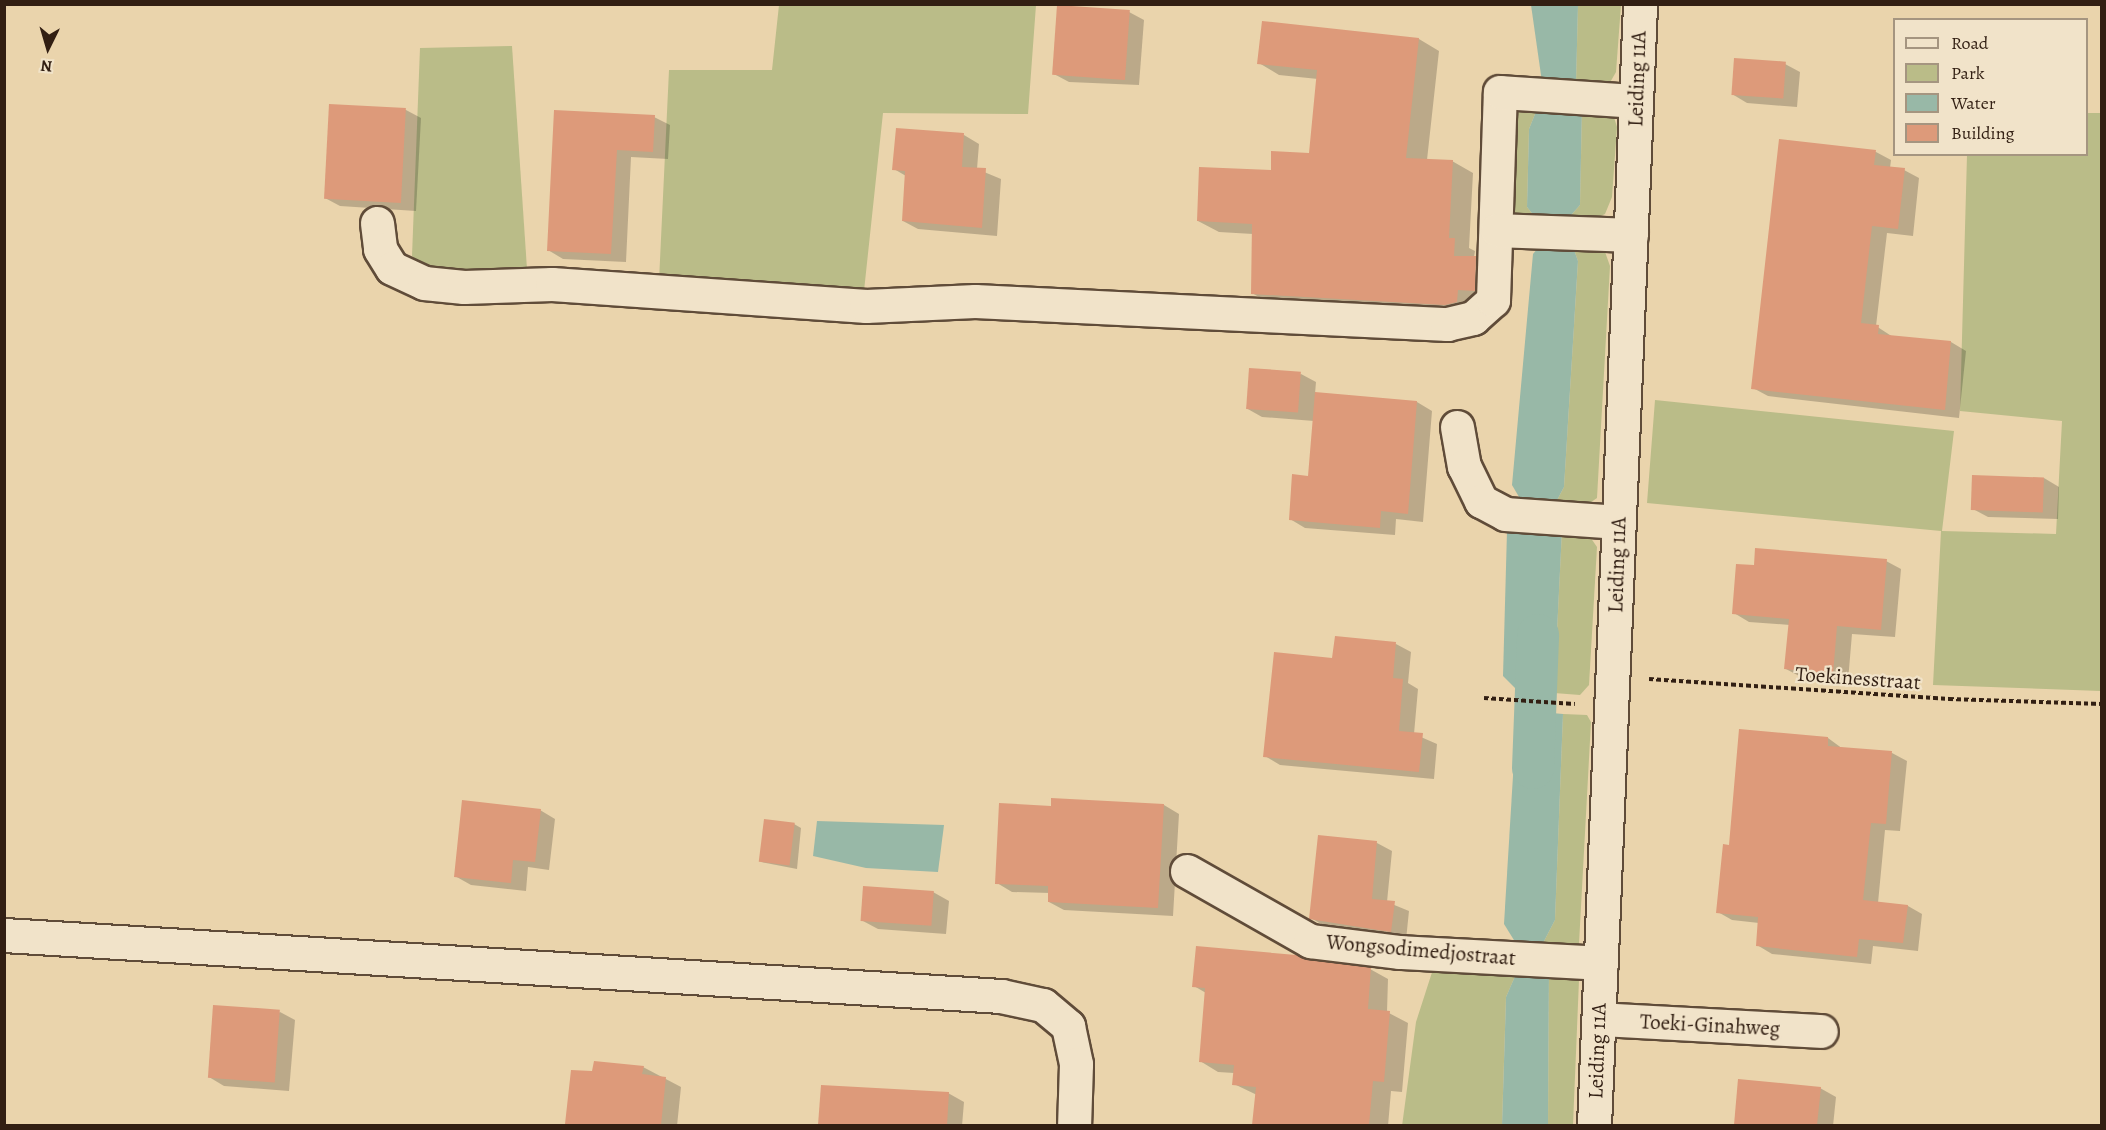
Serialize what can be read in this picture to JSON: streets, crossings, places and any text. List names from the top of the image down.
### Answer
{
  "streets": {
    "street": ["Leiding 11A", "Wongsodimedjostraat", "Toeki-Ginahweg"],
    "path": ["Toekinesstraat"]
  },
  "crossings": [
    ["Leiding 11A", "Toekinesstraat"],
    ["Leiding 11A", "Wongsodimedjostraat"],
    ["Leiding 11A", "Toeki-Ginahweg"]
  ],
  "legend": [
    "Road",
    "Park",
    "Water",
    "Building"
  ],
  "north": "bottom"
}
